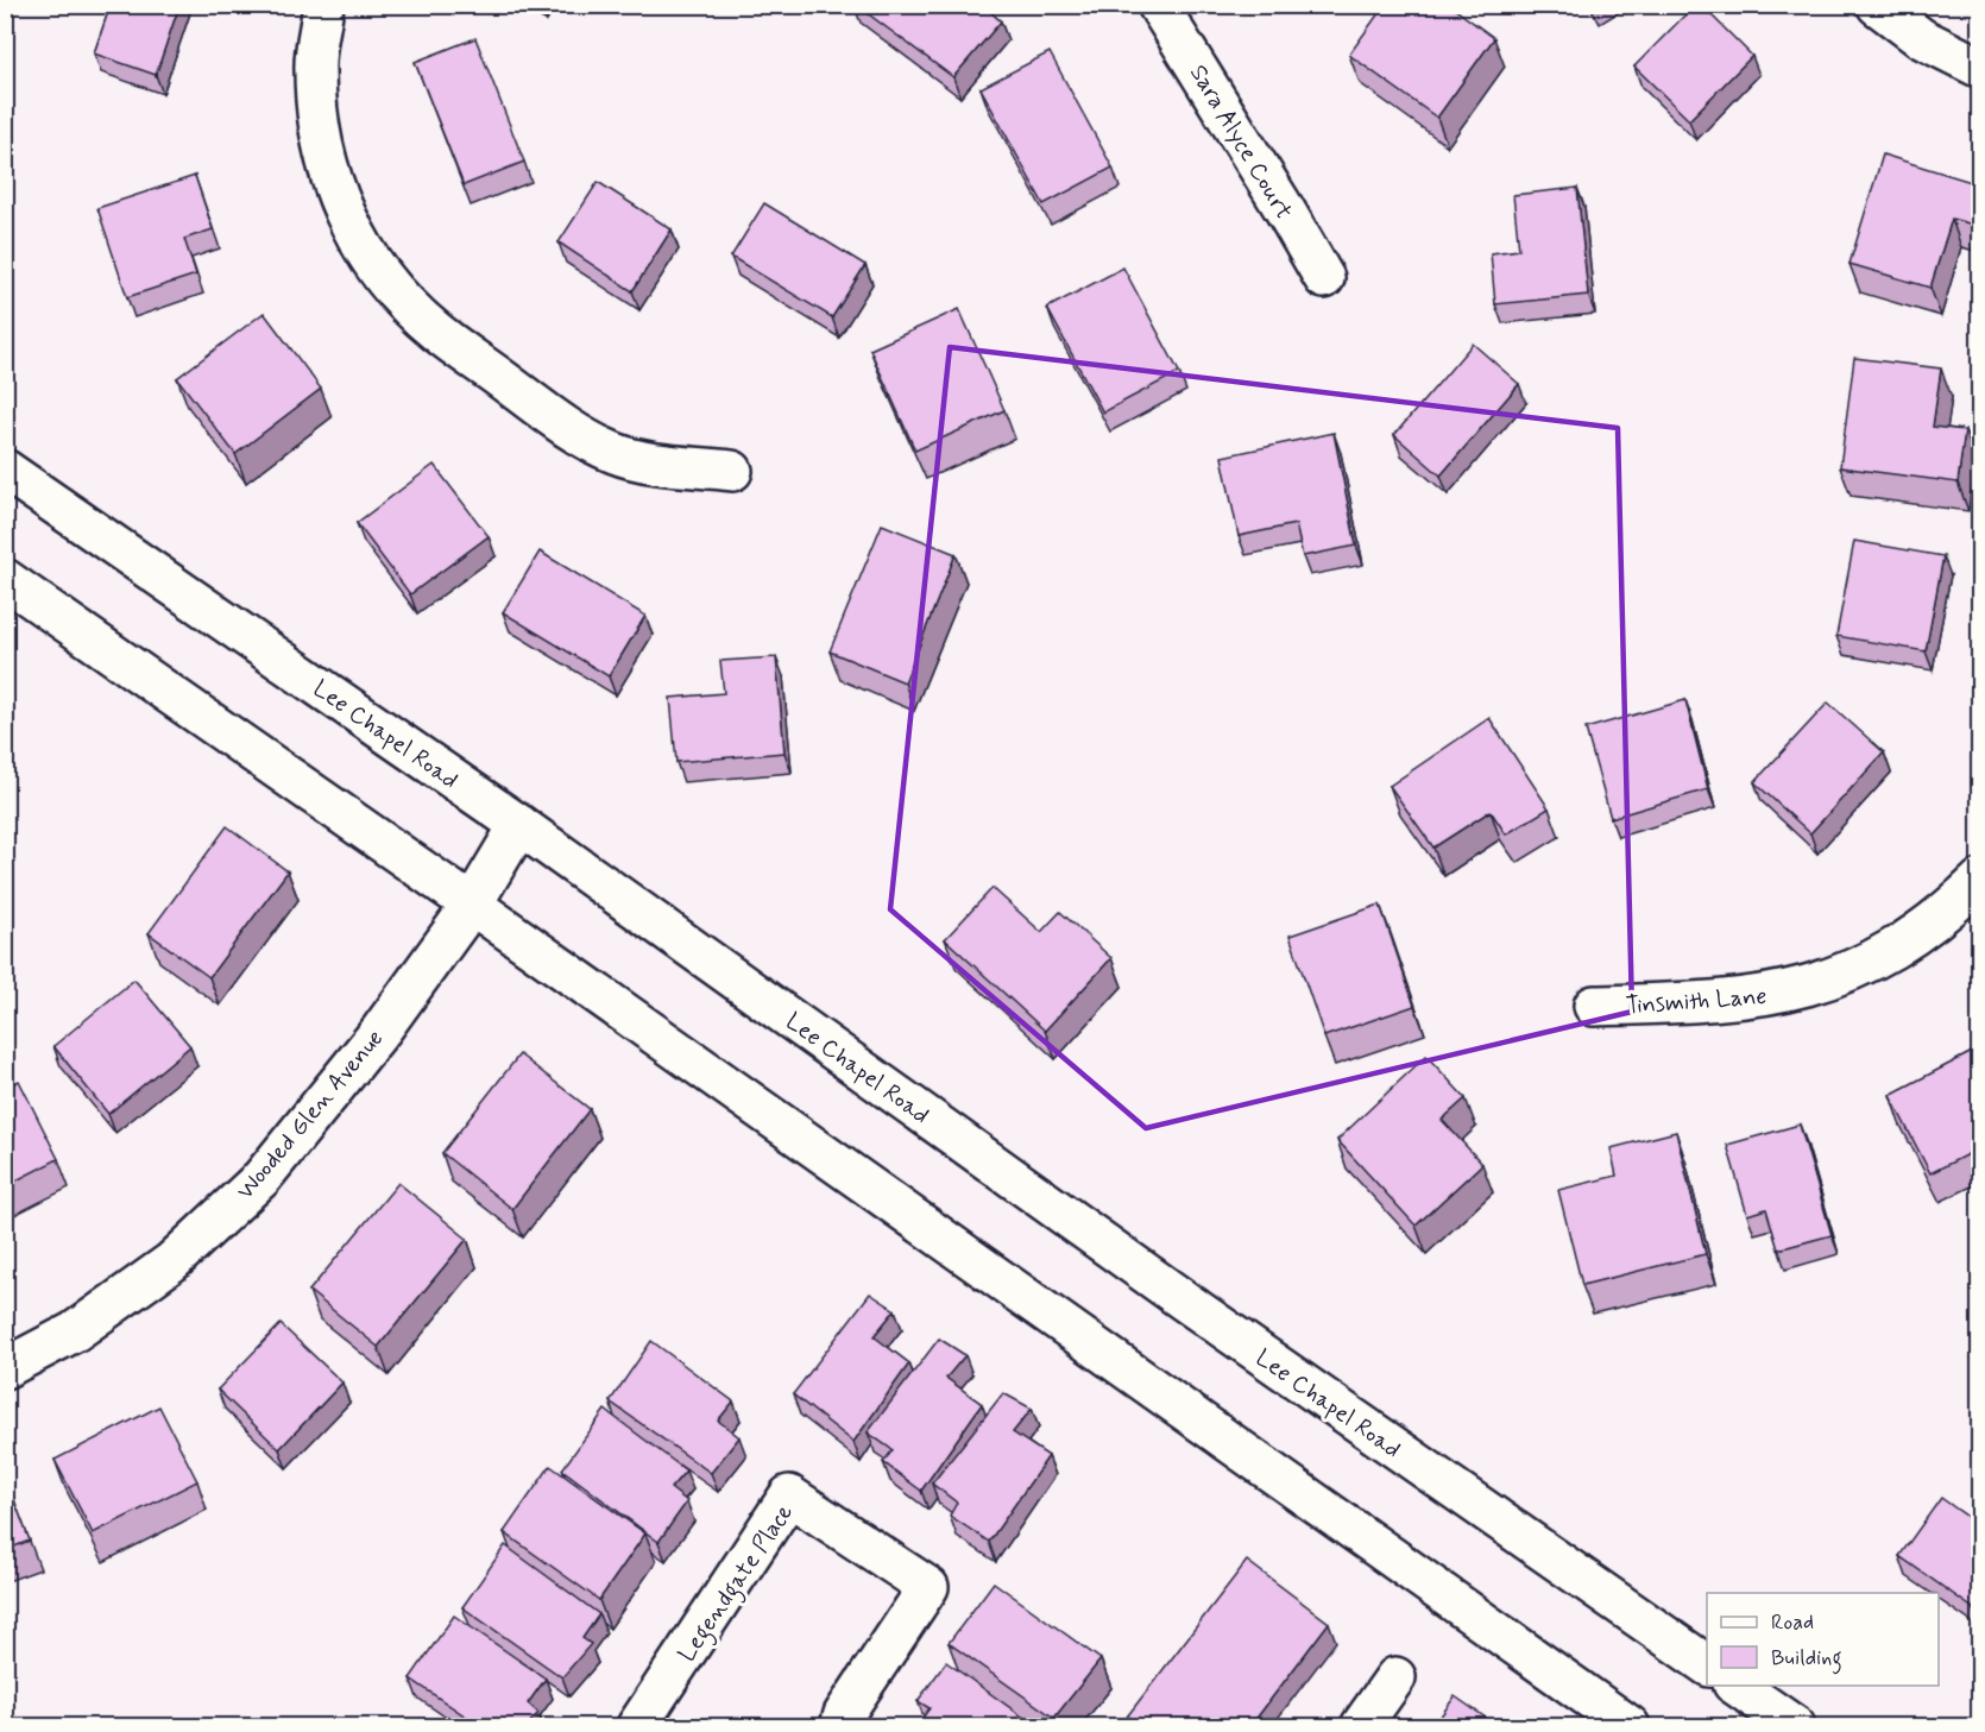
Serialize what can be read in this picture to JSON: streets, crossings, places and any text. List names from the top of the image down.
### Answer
{
  "streets": {
    "main road": [
      "Sara Alyce Court",
      "Lee Chapel Road",
      "Tinsmith Lane",
      "Wooded Glen Avenue",
      "Legendgate Place"
    ]
  },
  "crossings": [
    ["Lee Chapel Road", "Wooded Glen Avenue"]
  ],
  "legend": ["Road", "Building"]
}
